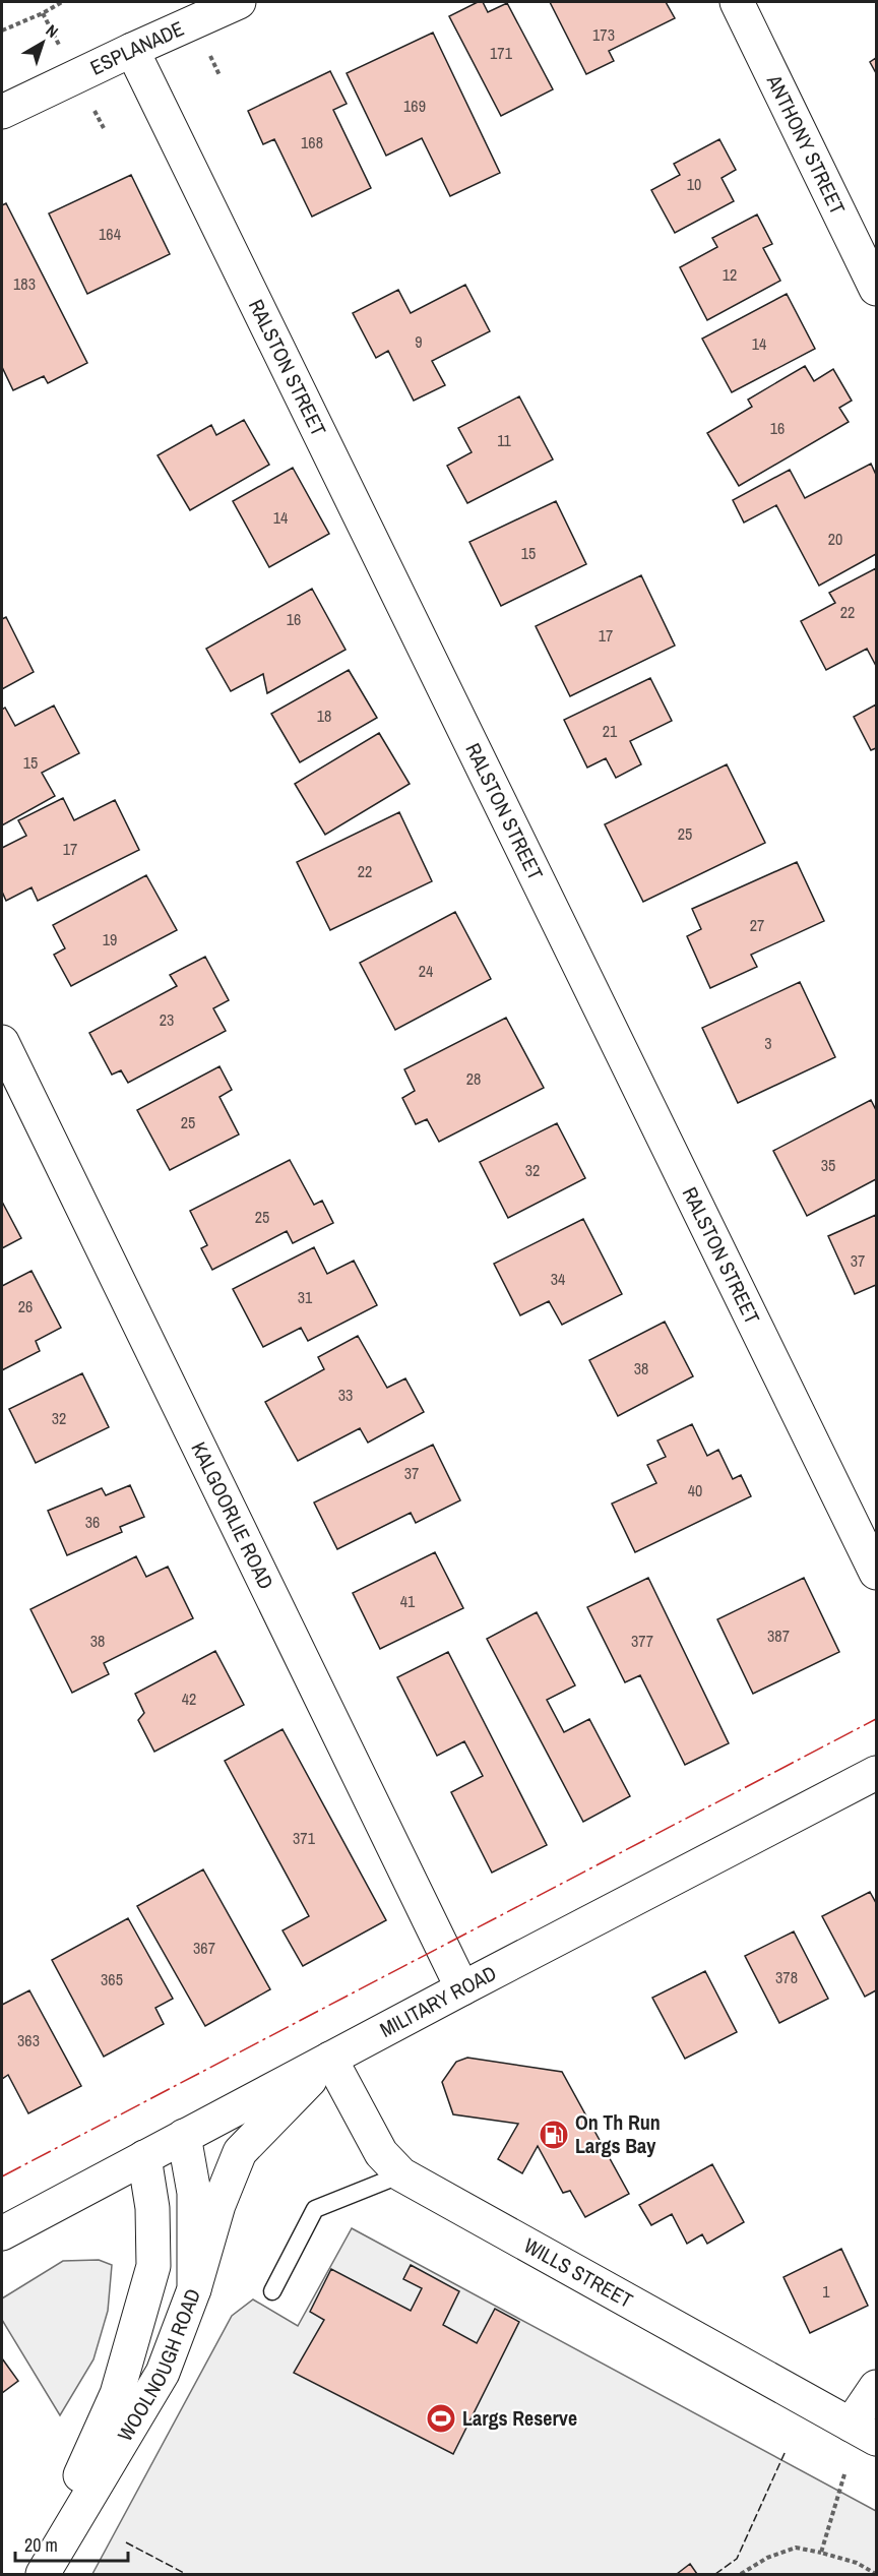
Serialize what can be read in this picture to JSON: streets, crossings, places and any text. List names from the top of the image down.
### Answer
{
  "streets": {
    "street": [
      "ESPLANADE",
      "ANTHONY STREET",
      "RALSTON STREET",
      "KALGOORLIE ROAD",
      "MILITARY ROAD",
      "WILLS STREET",
      "WOOLNOUGH ROAD"
    ]
  },
  "crossings": [
    ["ESPLANADE", "RALSTON STREET"],
    ["KALGOORLIE ROAD", "MILITARY ROAD"],
    ["MILITARY ROAD", "WILLS STREET"],
    ["MILITARY ROAD", "WOOLNOUGH ROAD"]
  ],
  "places": {
    "fuel station": ["On Th Run Largs Bay"],
    "sports": ["Largs Reserve"]
  },
  "house_numbers": [
    "173",
    "171",
    "169",
    "168",
    "10",
    "164",
    "12",
    "183",
    "9",
    "14",
    "16",
    "11",
    "14",
    "20",
    "15",
    "22",
    "16",
    "17",
    "18",
    "21",
    "15",
    "25",
    "17",
    "22",
    "27",
    "19",
    "24",
    "23",
    "3",
    "28",
    "25",
    "35",
    "32",
    "25",
    "37",
    "34",
    "31",
    "26",
    "38",
    "33",
    "32",
    "37",
    "40",
    "36",
    "41",
    "387",
    "38",
    "377",
    "42",
    "371",
    "367",
    "378",
    "365",
    "363",
    "1"
  ],
  "scale_bar": "20 m",
  "north": "top right"
}
